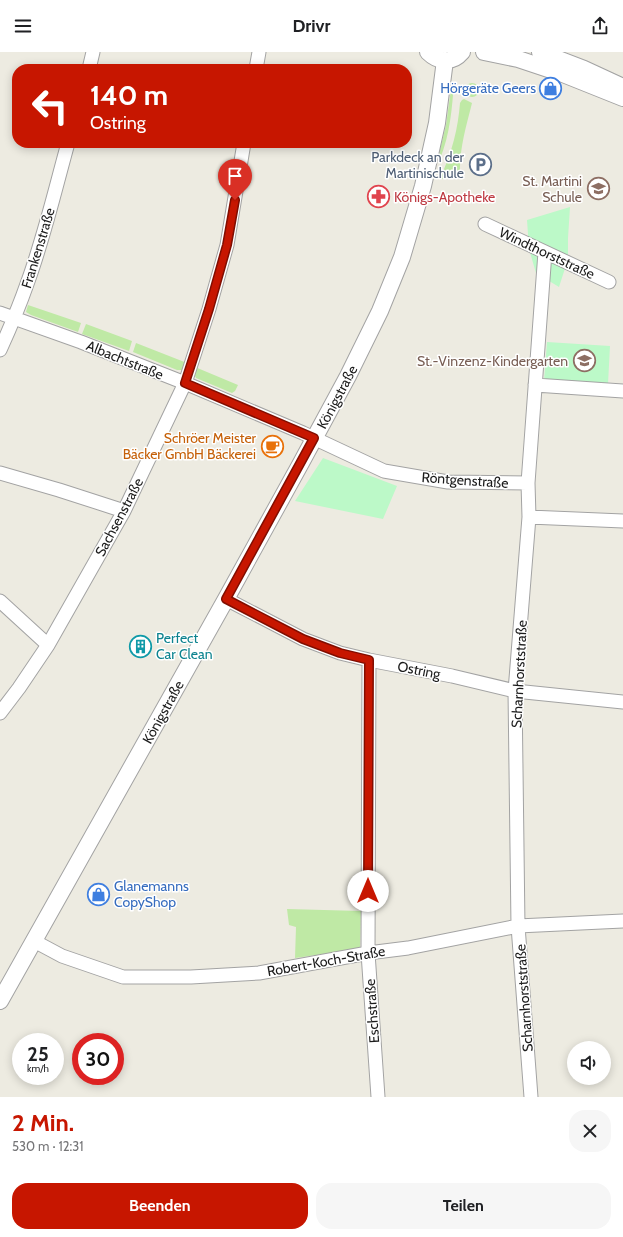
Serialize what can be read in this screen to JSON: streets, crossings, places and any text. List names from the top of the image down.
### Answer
{
  "streets": {
    "street": [
      "Frankenstraße",
      "Windthorststraße",
      "Albachtstraße",
      "Königstraße",
      "Röntgenstraße",
      "Sachsenstraße",
      "Ostring",
      "Scharnhorststraße",
      "Robert-Koch-Straße",
      "Eschstraße"
    ]
  },
  "crossings": [
    ["Frankenstraße", "Albachtstraße"],
    ["Windthorststraße", "Scharnhorststraße"],
    ["Albachtstraße", "Königstraße"],
    ["Albachtstraße", "Röntgenstraße"],
    ["Albachtstraße", "Sachsenstraße"],
    ["Königstraße", "Röntgenstraße"],
    ["Königstraße", "Ostring"],
    ["Königstraße", "Robert-Koch-Straße"],
    ["Röntgenstraße", "Scharnhorststraße"],
    ["Ostring", "Scharnhorststraße"],
    ["Ostring", "Eschstraße"],
    ["Scharnhorststraße", "Robert-Koch-Straße"],
    ["Robert-Koch-Straße", "Eschstraße"]
  ],
  "places": {
    "shop": ["Hörgeräte Geers", "Glanemanns CopyShop"],
    "parking": ["Parkdeck an der Martinischule"],
    "school or university": ["St. Martini Schule", "St.-Vinzenz-Kindergarten"],
    "pharmacy": ["Königs-Apotheke"],
    "cafe": ["Schröer Meister Bäcker GmbH Bäckerei"],
    "building": ["Perfect Car Clean"]
  },
  "page": {
    "header": "Drivr",
    "turn": ["140 m", "Ostring"],
    "speed": "25 km/h",
    "limit": "30",
    "heading": ["2 Min.", "530 m · 12:31"],
    "buttons": ["Beenden", "Teilen"]
  }
}
